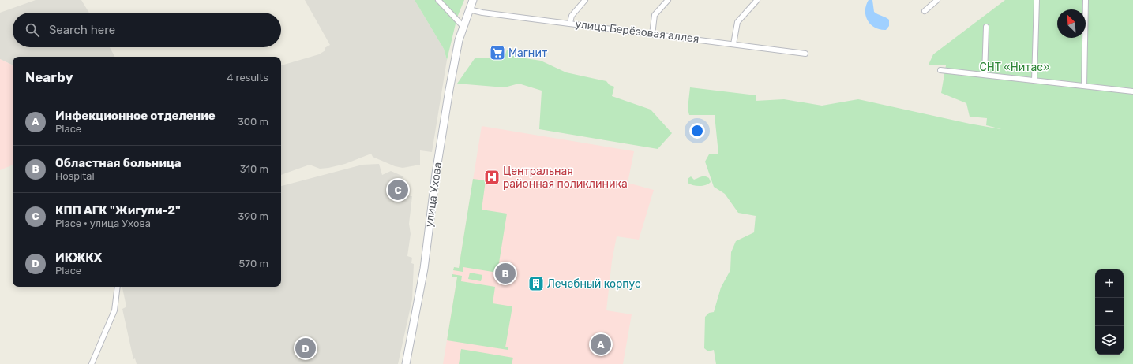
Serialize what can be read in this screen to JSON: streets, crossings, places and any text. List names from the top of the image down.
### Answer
{
  "streets": {
    "street": ["улица Берёзовая аллея", "улица Ухова"]
  },
  "crossings": [
    ["улица Берёзовая аллея", "улица Ухова"]
  ],
  "parks": ["СНТ «Нитас»"],
  "places": {
    "supermarket": ["Магнит"],
    "hospital": ["Центральная районная поликлиника"],
    "building": ["Лечебный корпус"]
  },
  "north": "top left",
  "page": {
    "search": "Search here",
    "heading": ["Nearby", "4 results"],
    "list": [
      {
        "mark": "A",
        "name": "Инфекционное отделение",
        "note": "Place",
        "value": "300 m"
      },
      {
        "mark": "B",
        "name": "Областная больница",
        "note": "Hospital",
        "value": "310 m"
      },
      {
        "mark": "C",
        "name": "КПП АГК \"Жигули-2\"",
        "note": "Place · улица Ухова",
        "value": "390 m"
      },
      {
        "mark": "D",
        "name": "ИКЖКХ",
        "note": "Place",
        "value": "570 m"
      }
    ],
    "pins": [
      "C",
      "B",
      "A",
      "D"
    ],
    "map_buttons": ["+", "−"]
  }
}
